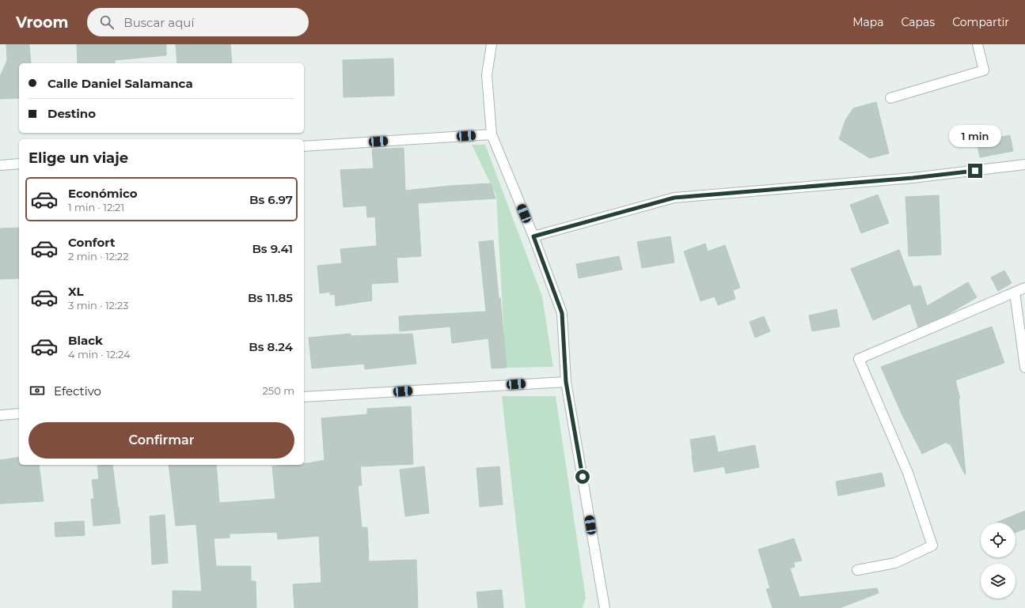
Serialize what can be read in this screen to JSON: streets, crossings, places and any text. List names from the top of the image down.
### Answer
{
  "page": {
    "header": "Vroom",
    "search": "Buscar aquí",
    "nav": ["Mapa", "Capas", "Compartir"],
    "banner": ["Calle Daniel Salamanca", "Destino"],
    "bubble": "1 min",
    "heading": "Elige un viaje",
    "list": [
      {
        "name": "Económico",
        "note": "1 min · 12:21",
        "value": "Bs 6.97"
      },
      {
        "name": "Confort",
        "note": "2 min · 12:22",
        "value": "Bs 9.41"
      },
      {
        "name": "XL",
        "note": "3 min · 12:23",
        "value": "Bs 11.85"
      },
      {
        "name": "Black",
        "note": "4 min · 12:24",
        "value": "Bs 8.24"
      }
    ],
    "pay": ["Efectivo", "250 m"],
    "buttons": "Confirmar"
  }
}
